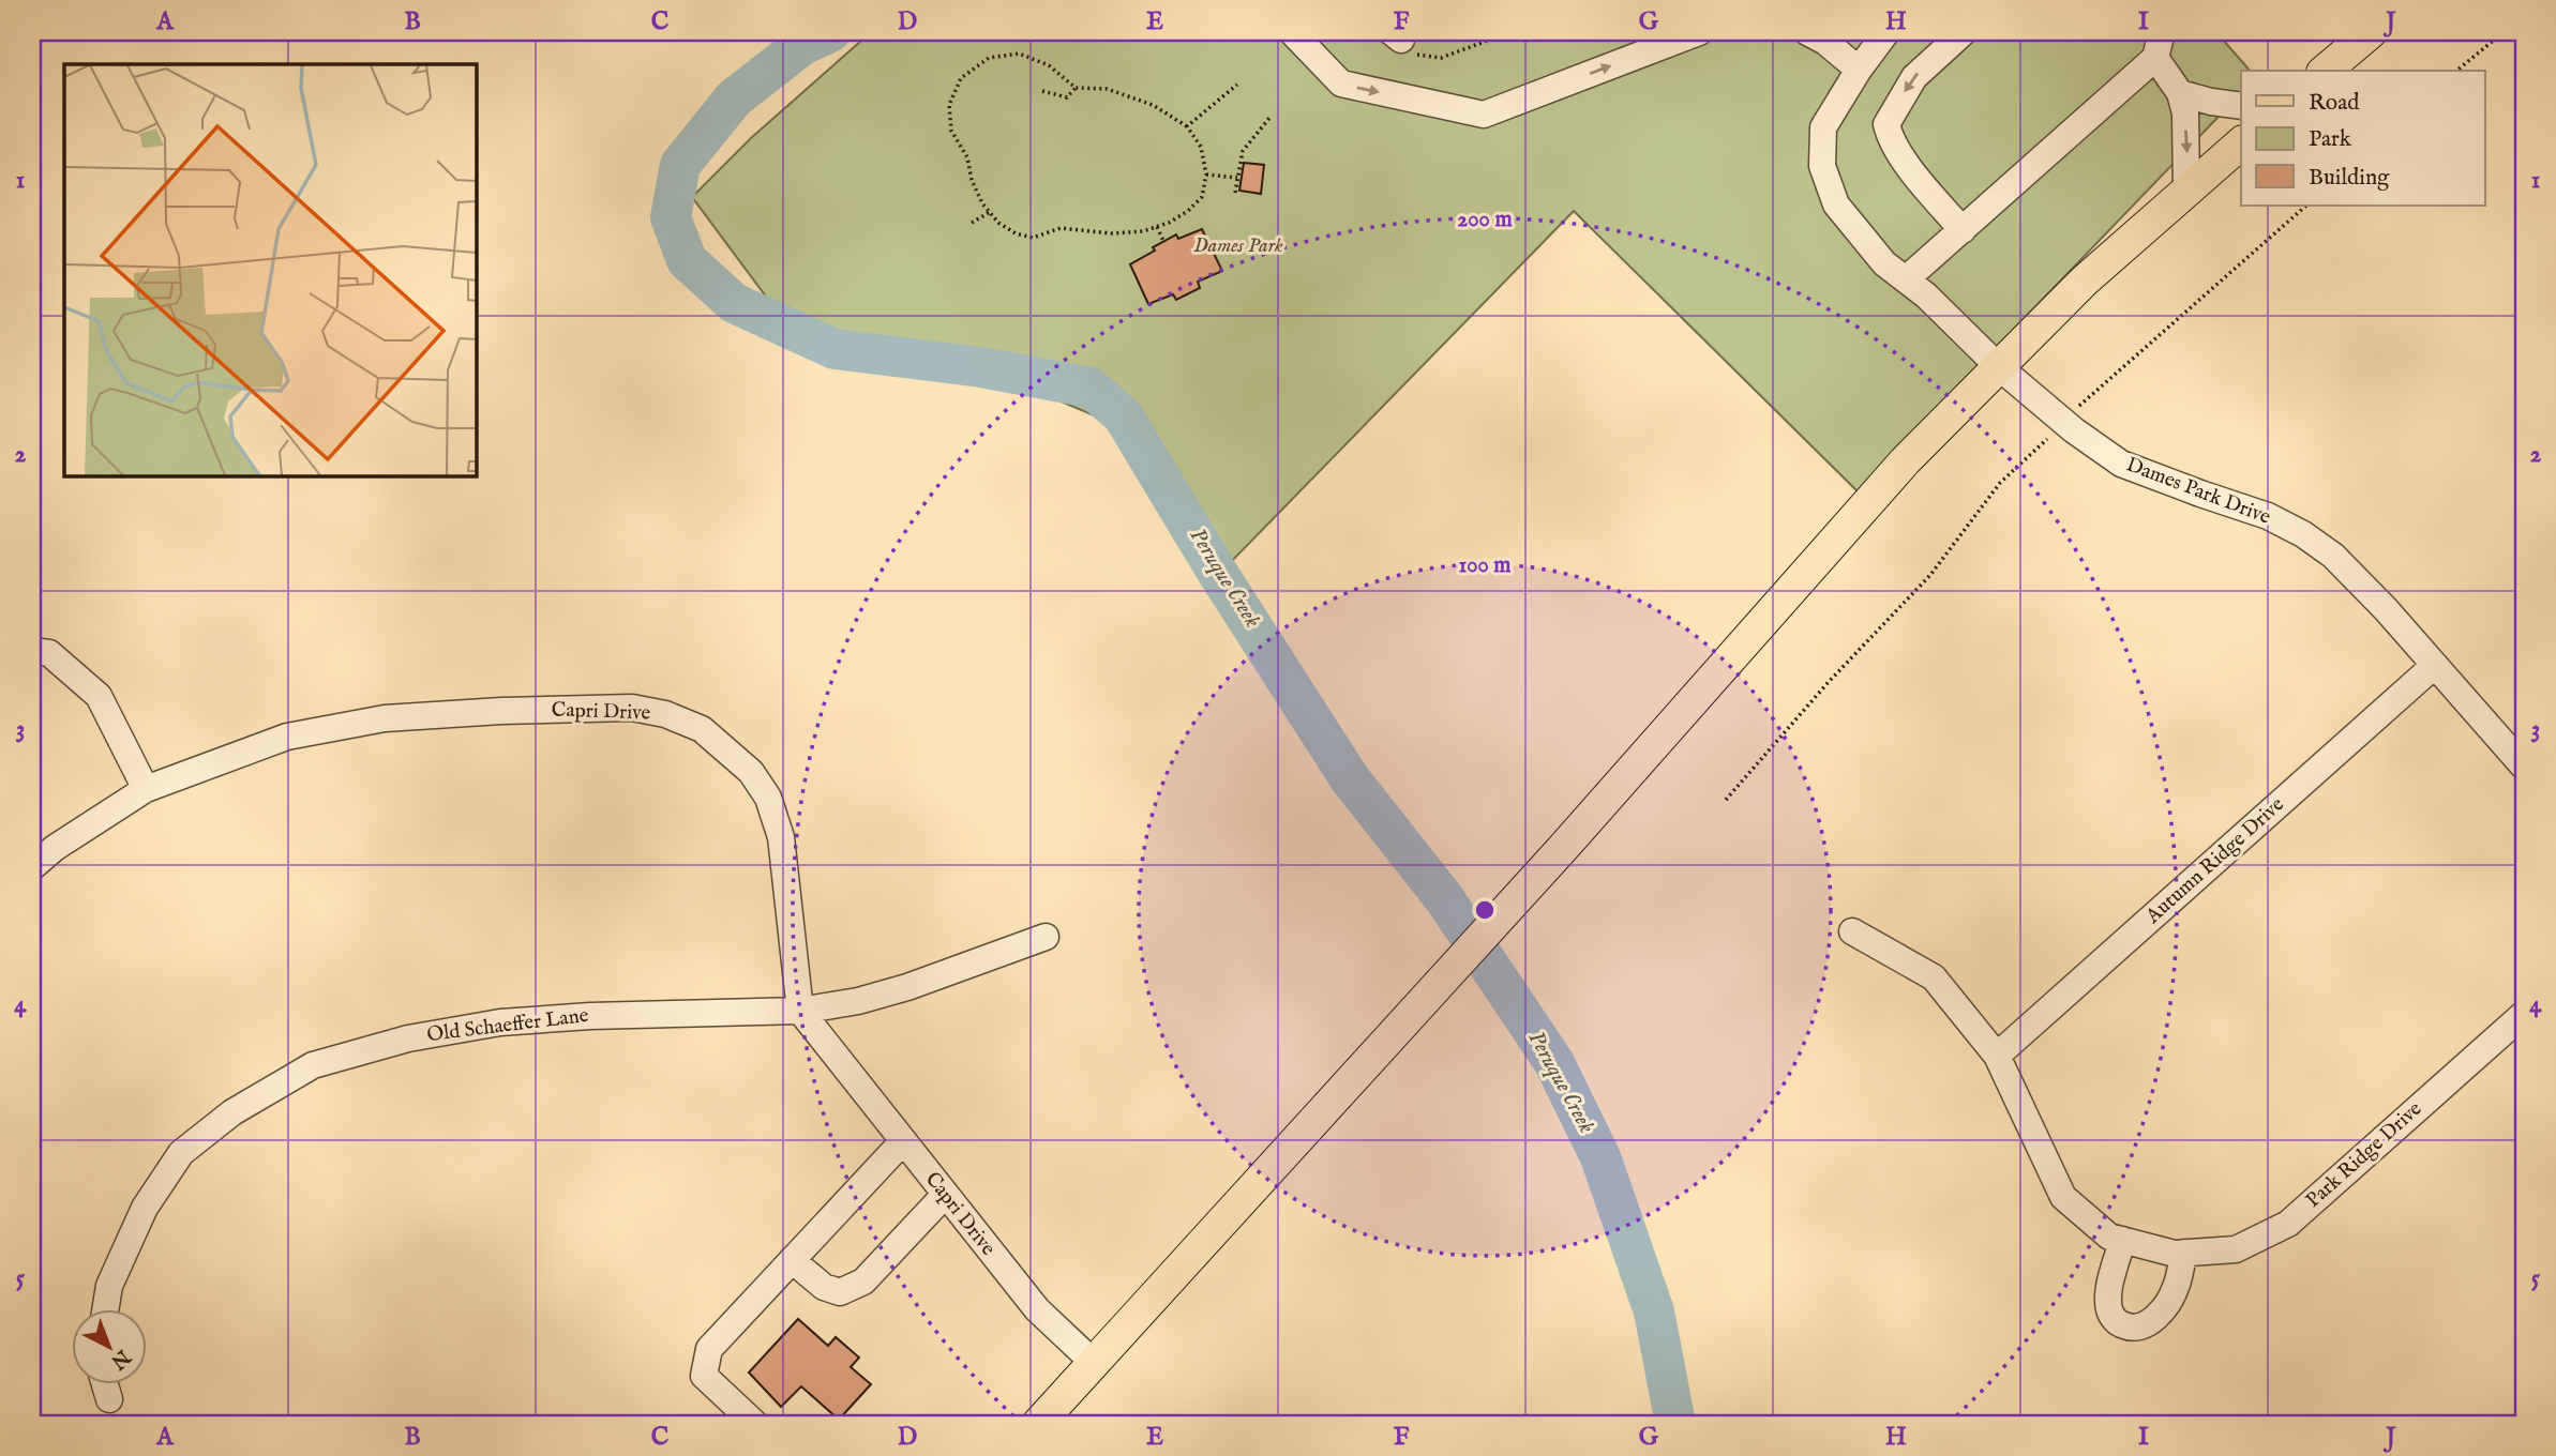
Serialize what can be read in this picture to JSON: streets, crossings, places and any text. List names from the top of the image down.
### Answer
{
  "streets": {
    "street": [
      "Dames Park Drive",
      "Capri Drive",
      "Autumn Ridge Drive",
      "Old Schaeffer Lane",
      "Park Ridge Drive"
    ]
  },
  "crossings": [
    ["Dames Park Drive", "Autumn Ridge Drive"],
    ["Capri Drive", "Old Schaeffer Lane"],
    ["Autumn Ridge Drive", "Park Ridge Drive"]
  ],
  "water": ["Peruque Creek"],
  "parks": ["Dames Park"],
  "legend": ["Road", "Park", "Building"],
  "north": "bottom right",
  "grid": {
    "columns": [
      "A",
      "B",
      "C",
      "D",
      "E",
      "F",
      "G",
      "H",
      "I",
      "J"
    ],
    "rows": [
      "1",
      "2",
      "3",
      "4",
      "5"
    ]
  },
  "rings": ["200 m", "100 m"]
}
